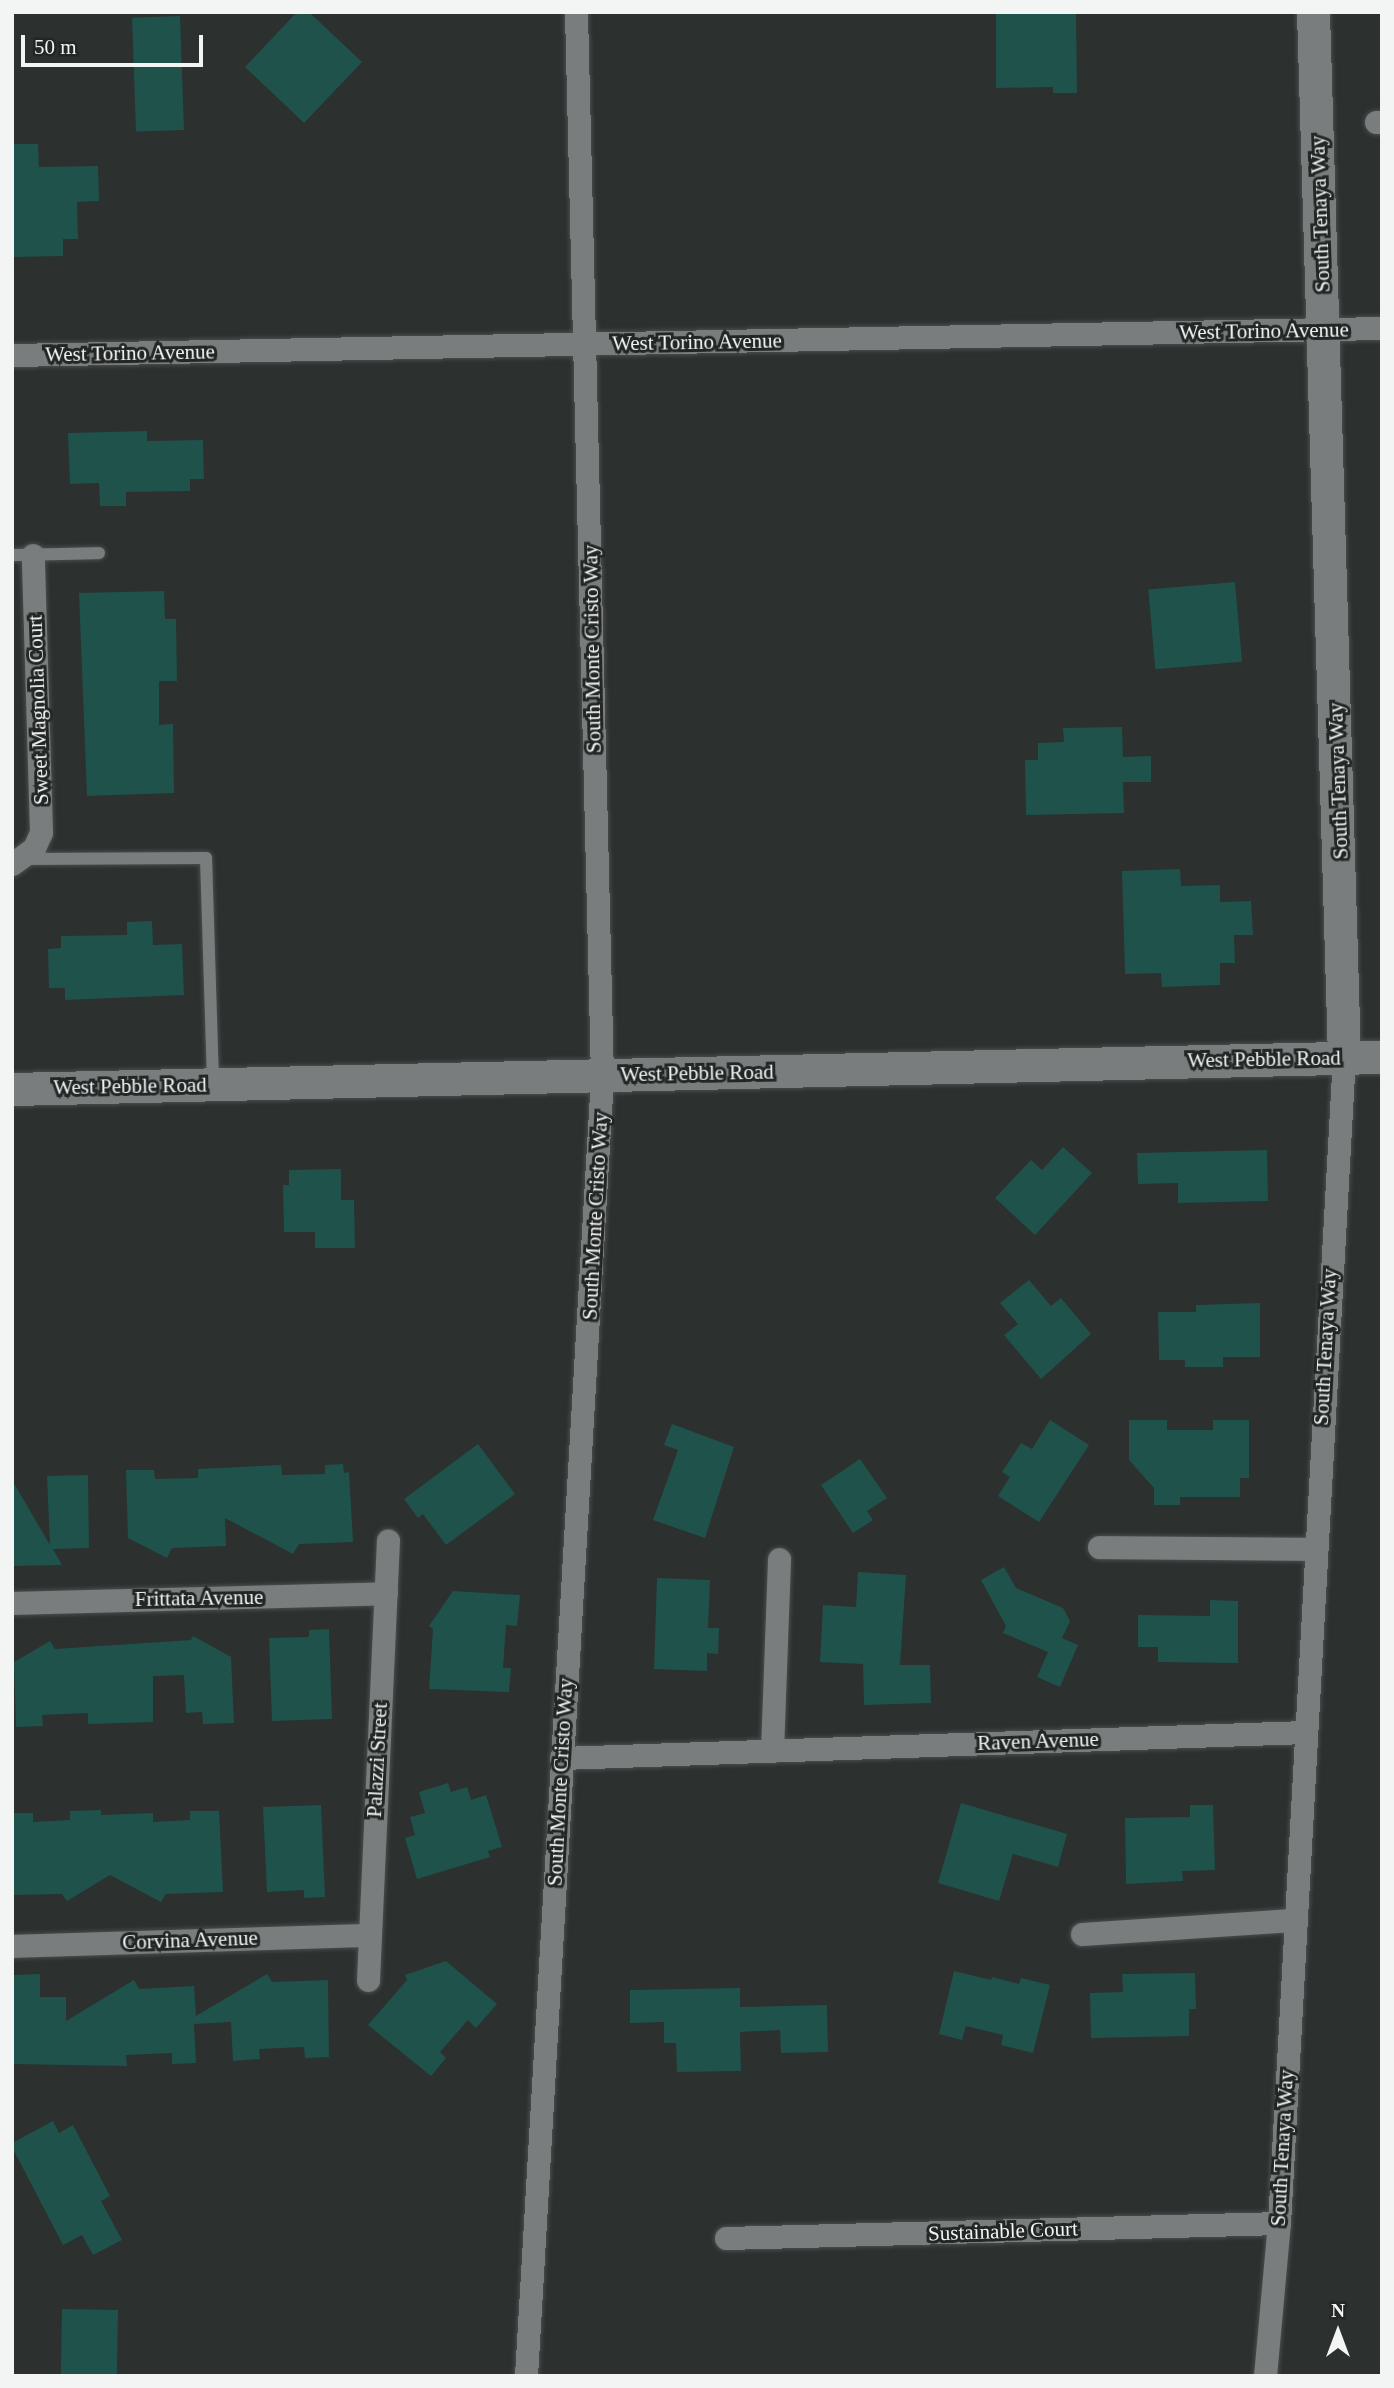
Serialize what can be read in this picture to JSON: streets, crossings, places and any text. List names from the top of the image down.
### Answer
{
  "streets": {
    "street": [
      "South Tenaya Way",
      "West Torino Avenue",
      "South Monte Cristo Way",
      "Sweet Magnolia Court",
      "West Pebble Road",
      "Frittata Avenue",
      "Raven Avenue",
      "Palazzi Street",
      "Corvina Avenue",
      "Sustainable Court"
    ]
  },
  "crossings": [
    ["South Tenaya Way", "West Torino Avenue"],
    ["South Tenaya Way", "West Pebble Road"],
    ["South Tenaya Way", "Raven Avenue"],
    ["South Tenaya Way", "Sustainable Court"],
    ["West Torino Avenue", "South Monte Cristo Way"],
    ["South Monte Cristo Way", "West Pebble Road"],
    ["South Monte Cristo Way", "Raven Avenue"],
    ["Frittata Avenue", "Palazzi Street"],
    ["Palazzi Street", "Corvina Avenue"]
  ],
  "scale_bar": "50 m",
  "north": "top"
}
